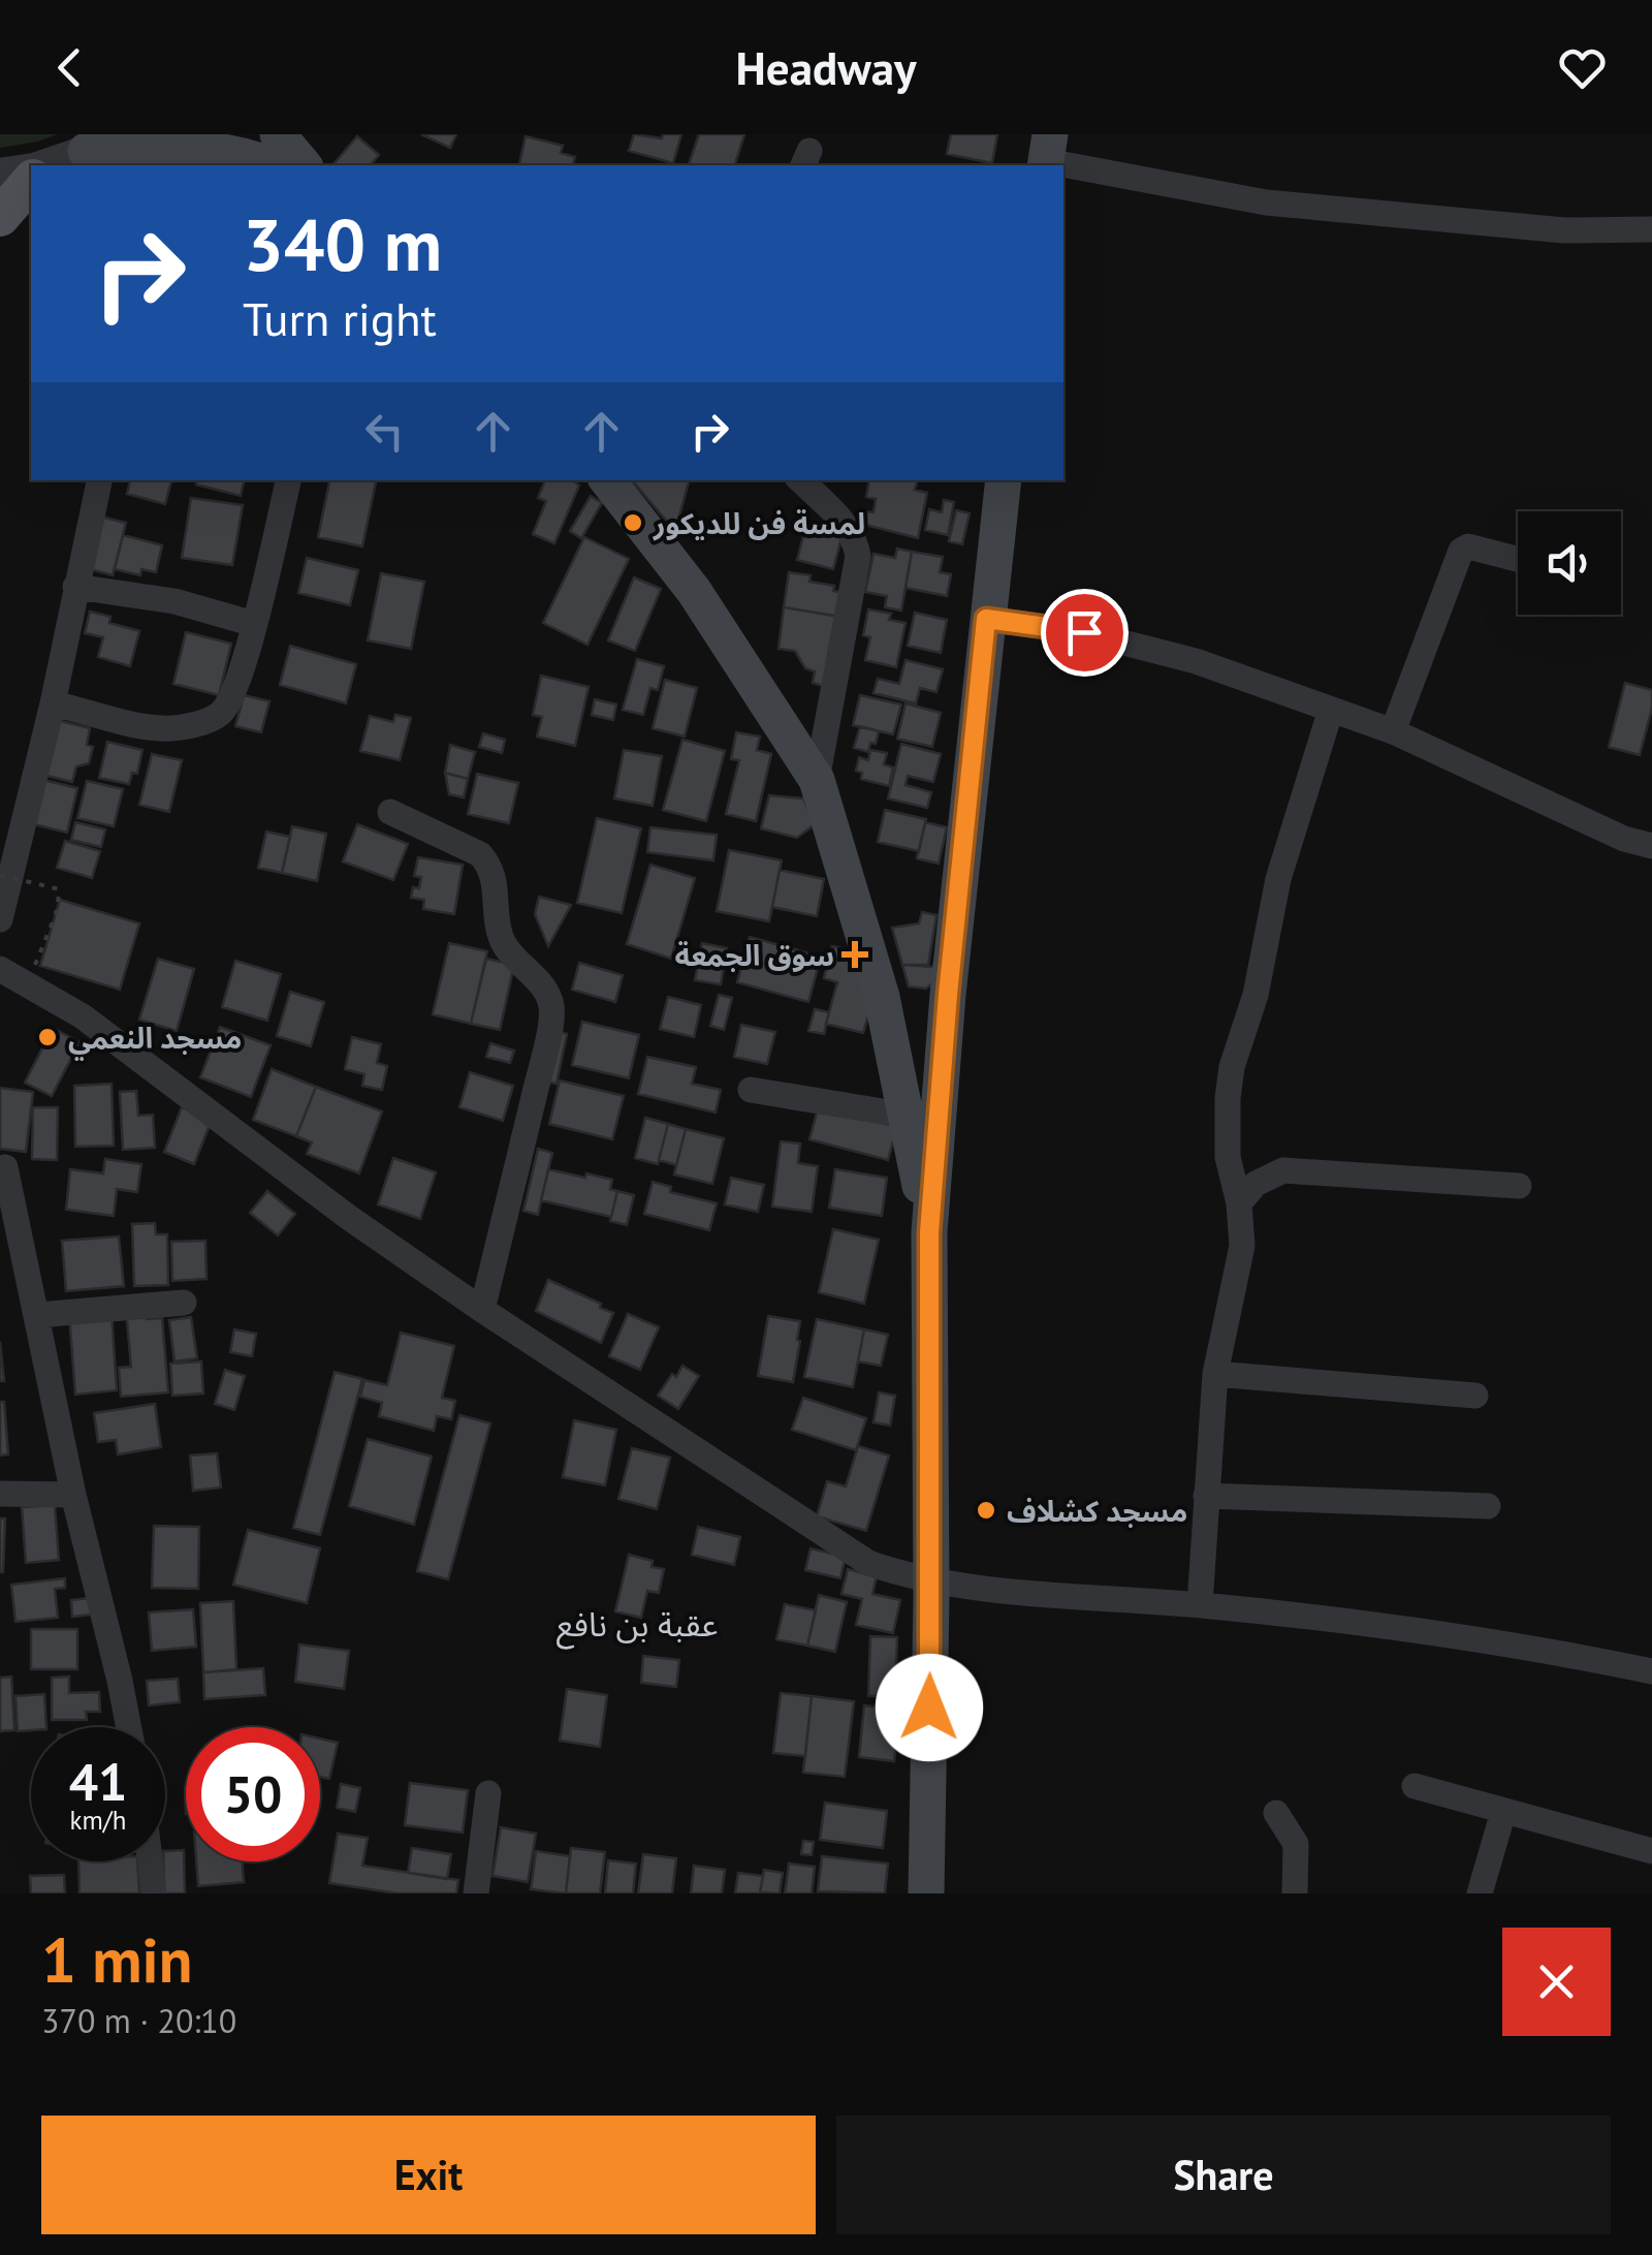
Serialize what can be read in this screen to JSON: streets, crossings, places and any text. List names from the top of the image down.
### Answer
{
  "districts": ["عقبة بن نافع"],
  "places": {
    "other": ["لمسة فن للديكور", "مسجد النعمي", "مسجد كشلاف"],
    "health": ["سوق الجمعة"]
  },
  "page": {
    "header": "Headway",
    "turn": ["340 m", "Turn right"],
    "speed": "41 km/h",
    "limit": "50",
    "heading": ["1 min", "370 m · 20:10"],
    "buttons": ["Exit", "Share"]
  }
}
